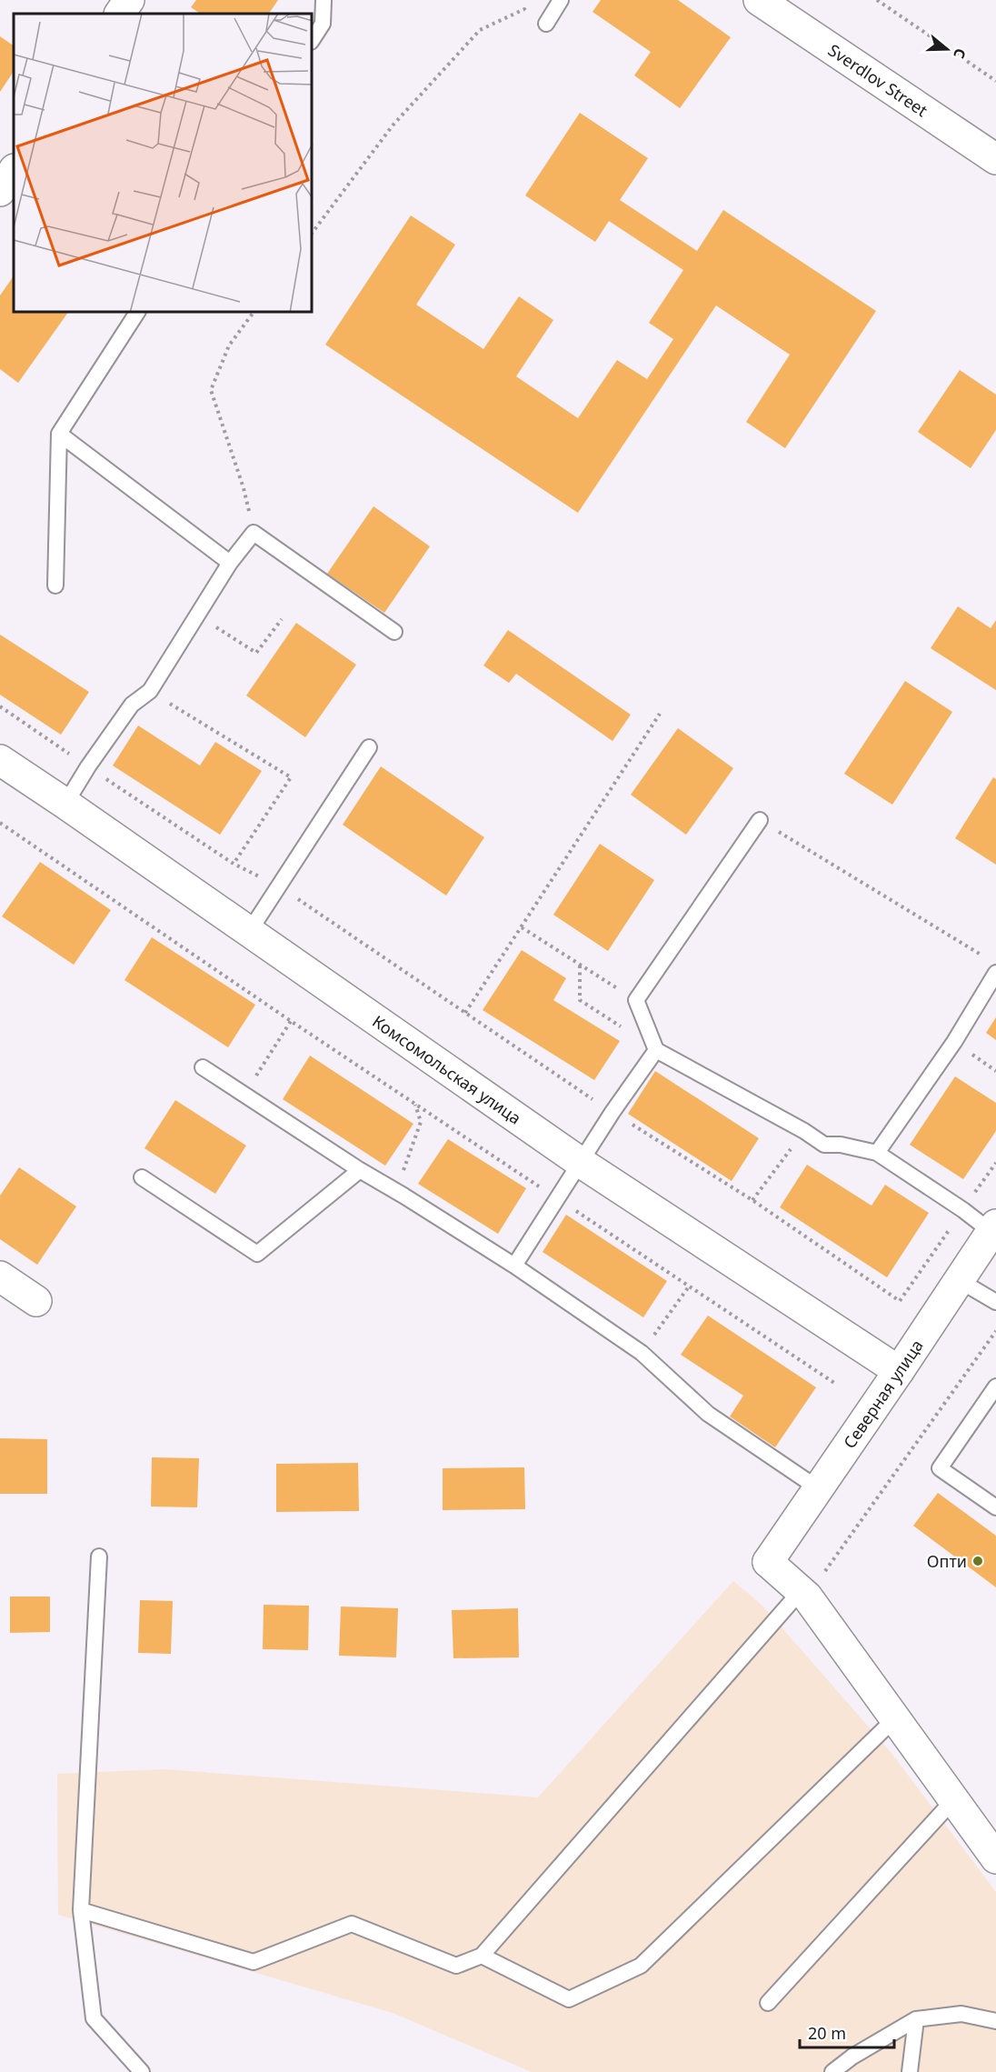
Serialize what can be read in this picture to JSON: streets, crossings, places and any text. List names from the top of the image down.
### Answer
{
  "streets": {
    "street": ["Sverdlov Street", "Комсомольская улица", "Северная улица"]
  },
  "crossings": [
    ["Комсомольская улица", "Северная улица"]
  ],
  "places": ["Опти"],
  "scale_bar": "20 m",
  "north": "right"
}
